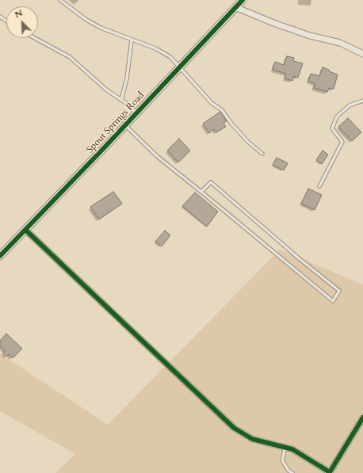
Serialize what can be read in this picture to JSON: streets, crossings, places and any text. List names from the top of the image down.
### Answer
{
  "streets": {
    "street": ["Spout Springs Road"]
  },
  "north": "top left"
}
